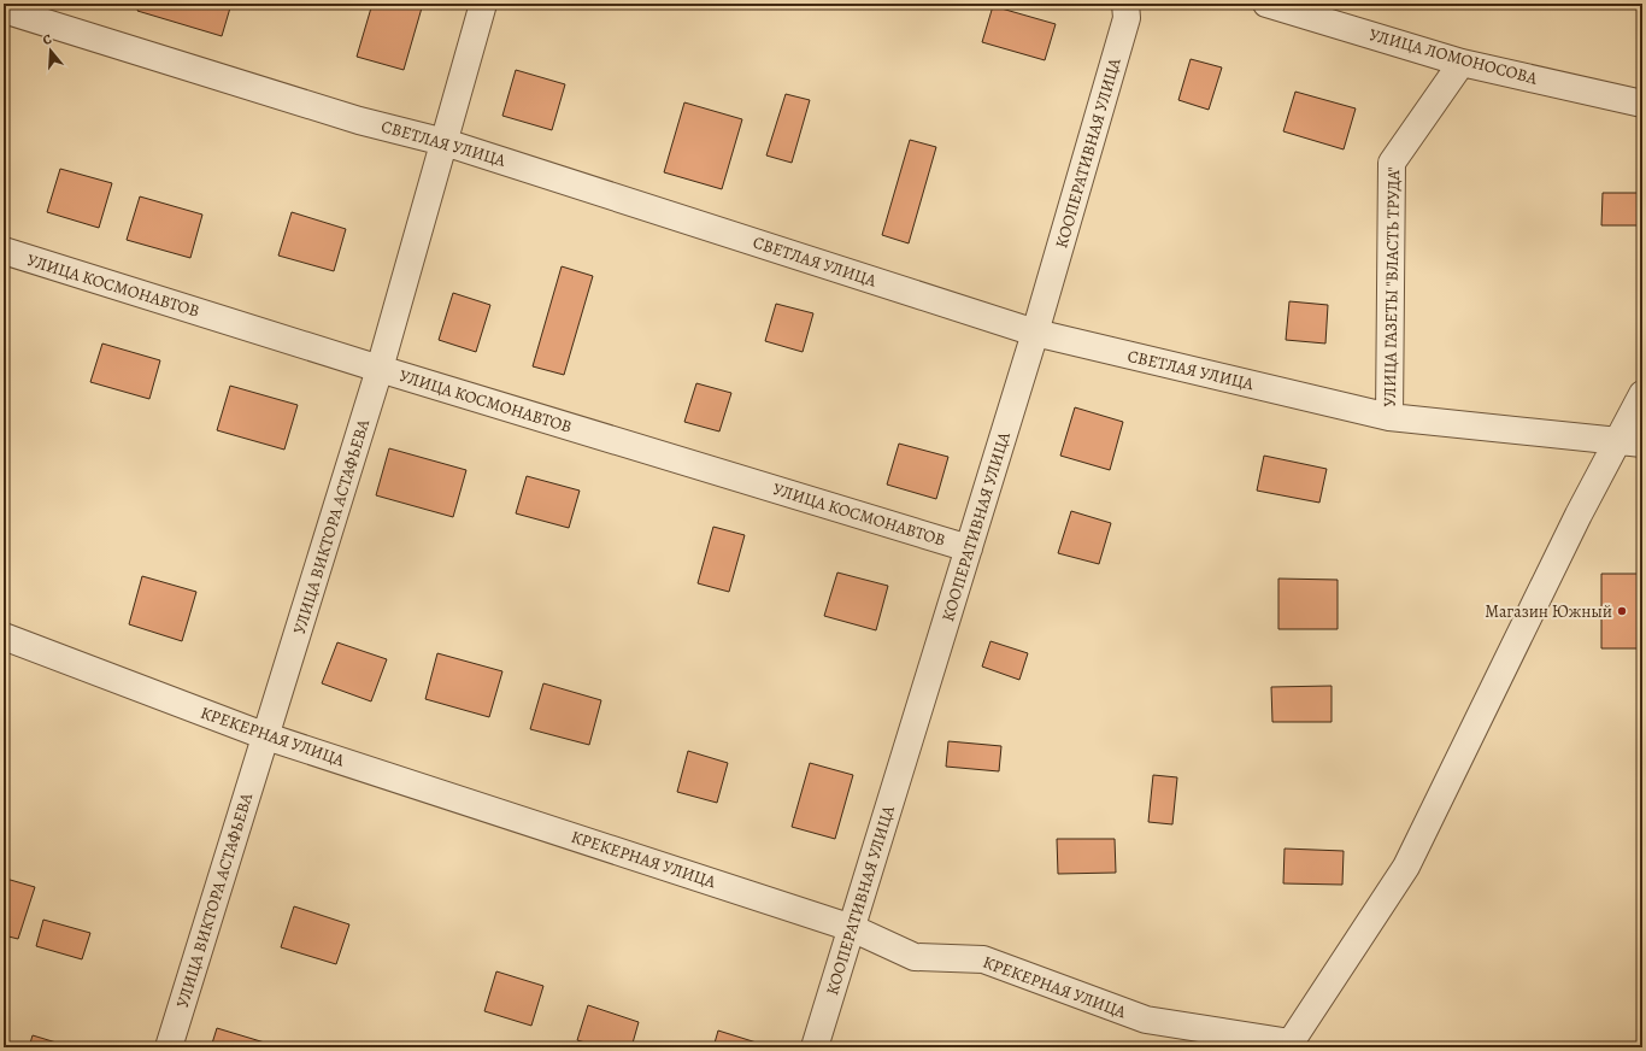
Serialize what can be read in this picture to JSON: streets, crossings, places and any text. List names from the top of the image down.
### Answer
{
  "streets": {
    "street": [
      "УЛИЦА ЛОМОНОСОВА",
      "СВЕТЛАЯ УЛИЦА",
      "КООПЕРАТИВНАЯ УЛИЦА",
      "УЛИЦА КОСМОНАВТОВ",
      "УЛИЦА ГАЗЕТЫ \"ВЛАСТЬ ТРУДА\"",
      "УЛИЦА ВИКТОРА АСТАФЬЕВА",
      "КРЕКЕРНАЯ УЛИЦА"
    ]
  },
  "crossings": [
    ["УЛИЦА ЛОМОНОСОВА", "УЛИЦА ГАЗЕТЫ \"ВЛАСТЬ ТРУДА\""],
    ["СВЕТЛАЯ УЛИЦА", "КООПЕРАТИВНАЯ УЛИЦА"],
    ["СВЕТЛАЯ УЛИЦА", "УЛИЦА ГАЗЕТЫ \"ВЛАСТЬ ТРУДА\""],
    ["СВЕТЛАЯ УЛИЦА", "УЛИЦА ВИКТОРА АСТАФЬЕВА"],
    ["СВЕТЛАЯ УЛИЦА", "КРЕКЕРНАЯ УЛИЦА"],
    ["КООПЕРАТИВНАЯ УЛИЦА", "УЛИЦА КОСМОНАВТОВ"],
    ["КООПЕРАТИВНАЯ УЛИЦА", "КРЕКЕРНАЯ УЛИЦА"],
    ["УЛИЦА КОСМОНАВТОВ", "УЛИЦА ВИКТОРА АСТАФЬЕВА"],
    ["УЛИЦА ВИКТОРА АСТАФЬЕВА", "КРЕКЕРНАЯ УЛИЦА"]
  ],
  "places": ["Магазин Южный"],
  "north": "top"
}
